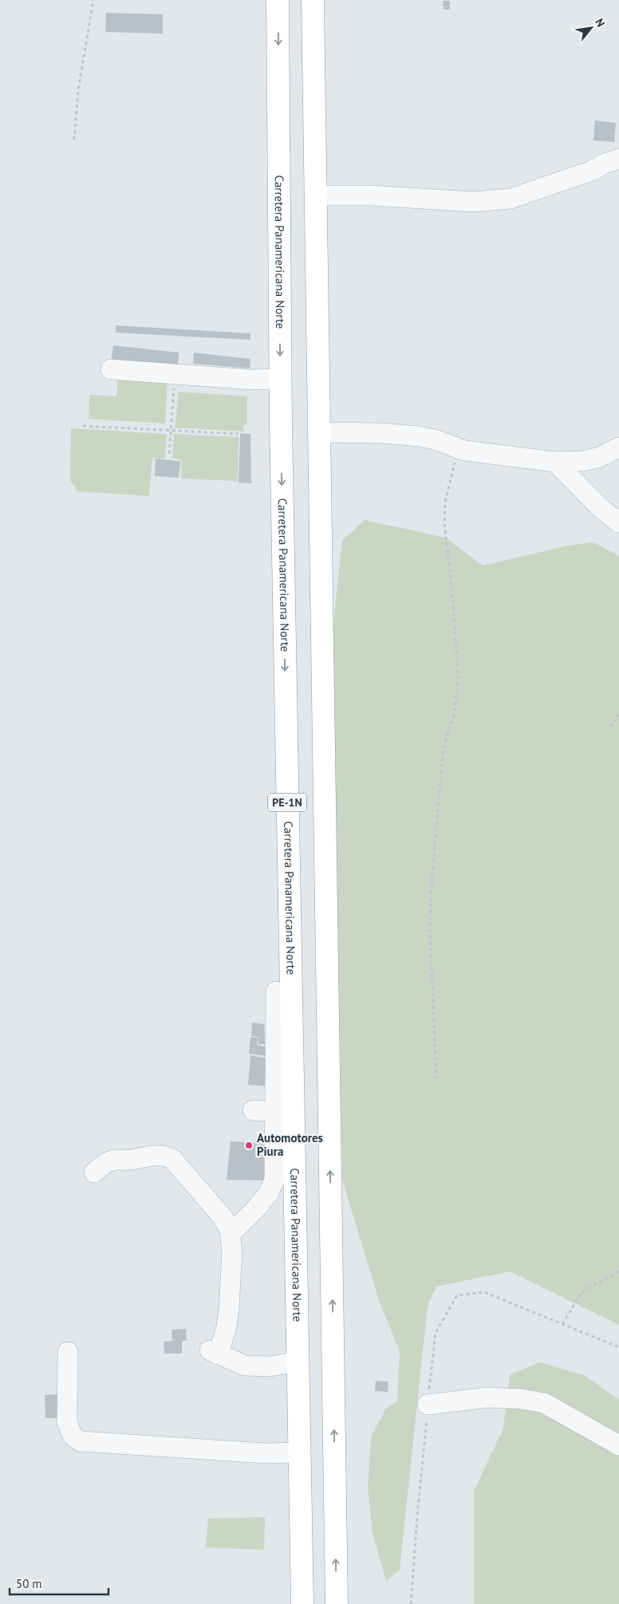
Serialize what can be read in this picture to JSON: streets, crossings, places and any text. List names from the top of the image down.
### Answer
{
  "streets": {
    "highway": ["Carretera Panamericana Norte", "PE-1N"]
  },
  "places": ["Automotores Piura"],
  "scale_bar": "50 m",
  "north": "top right"
}
